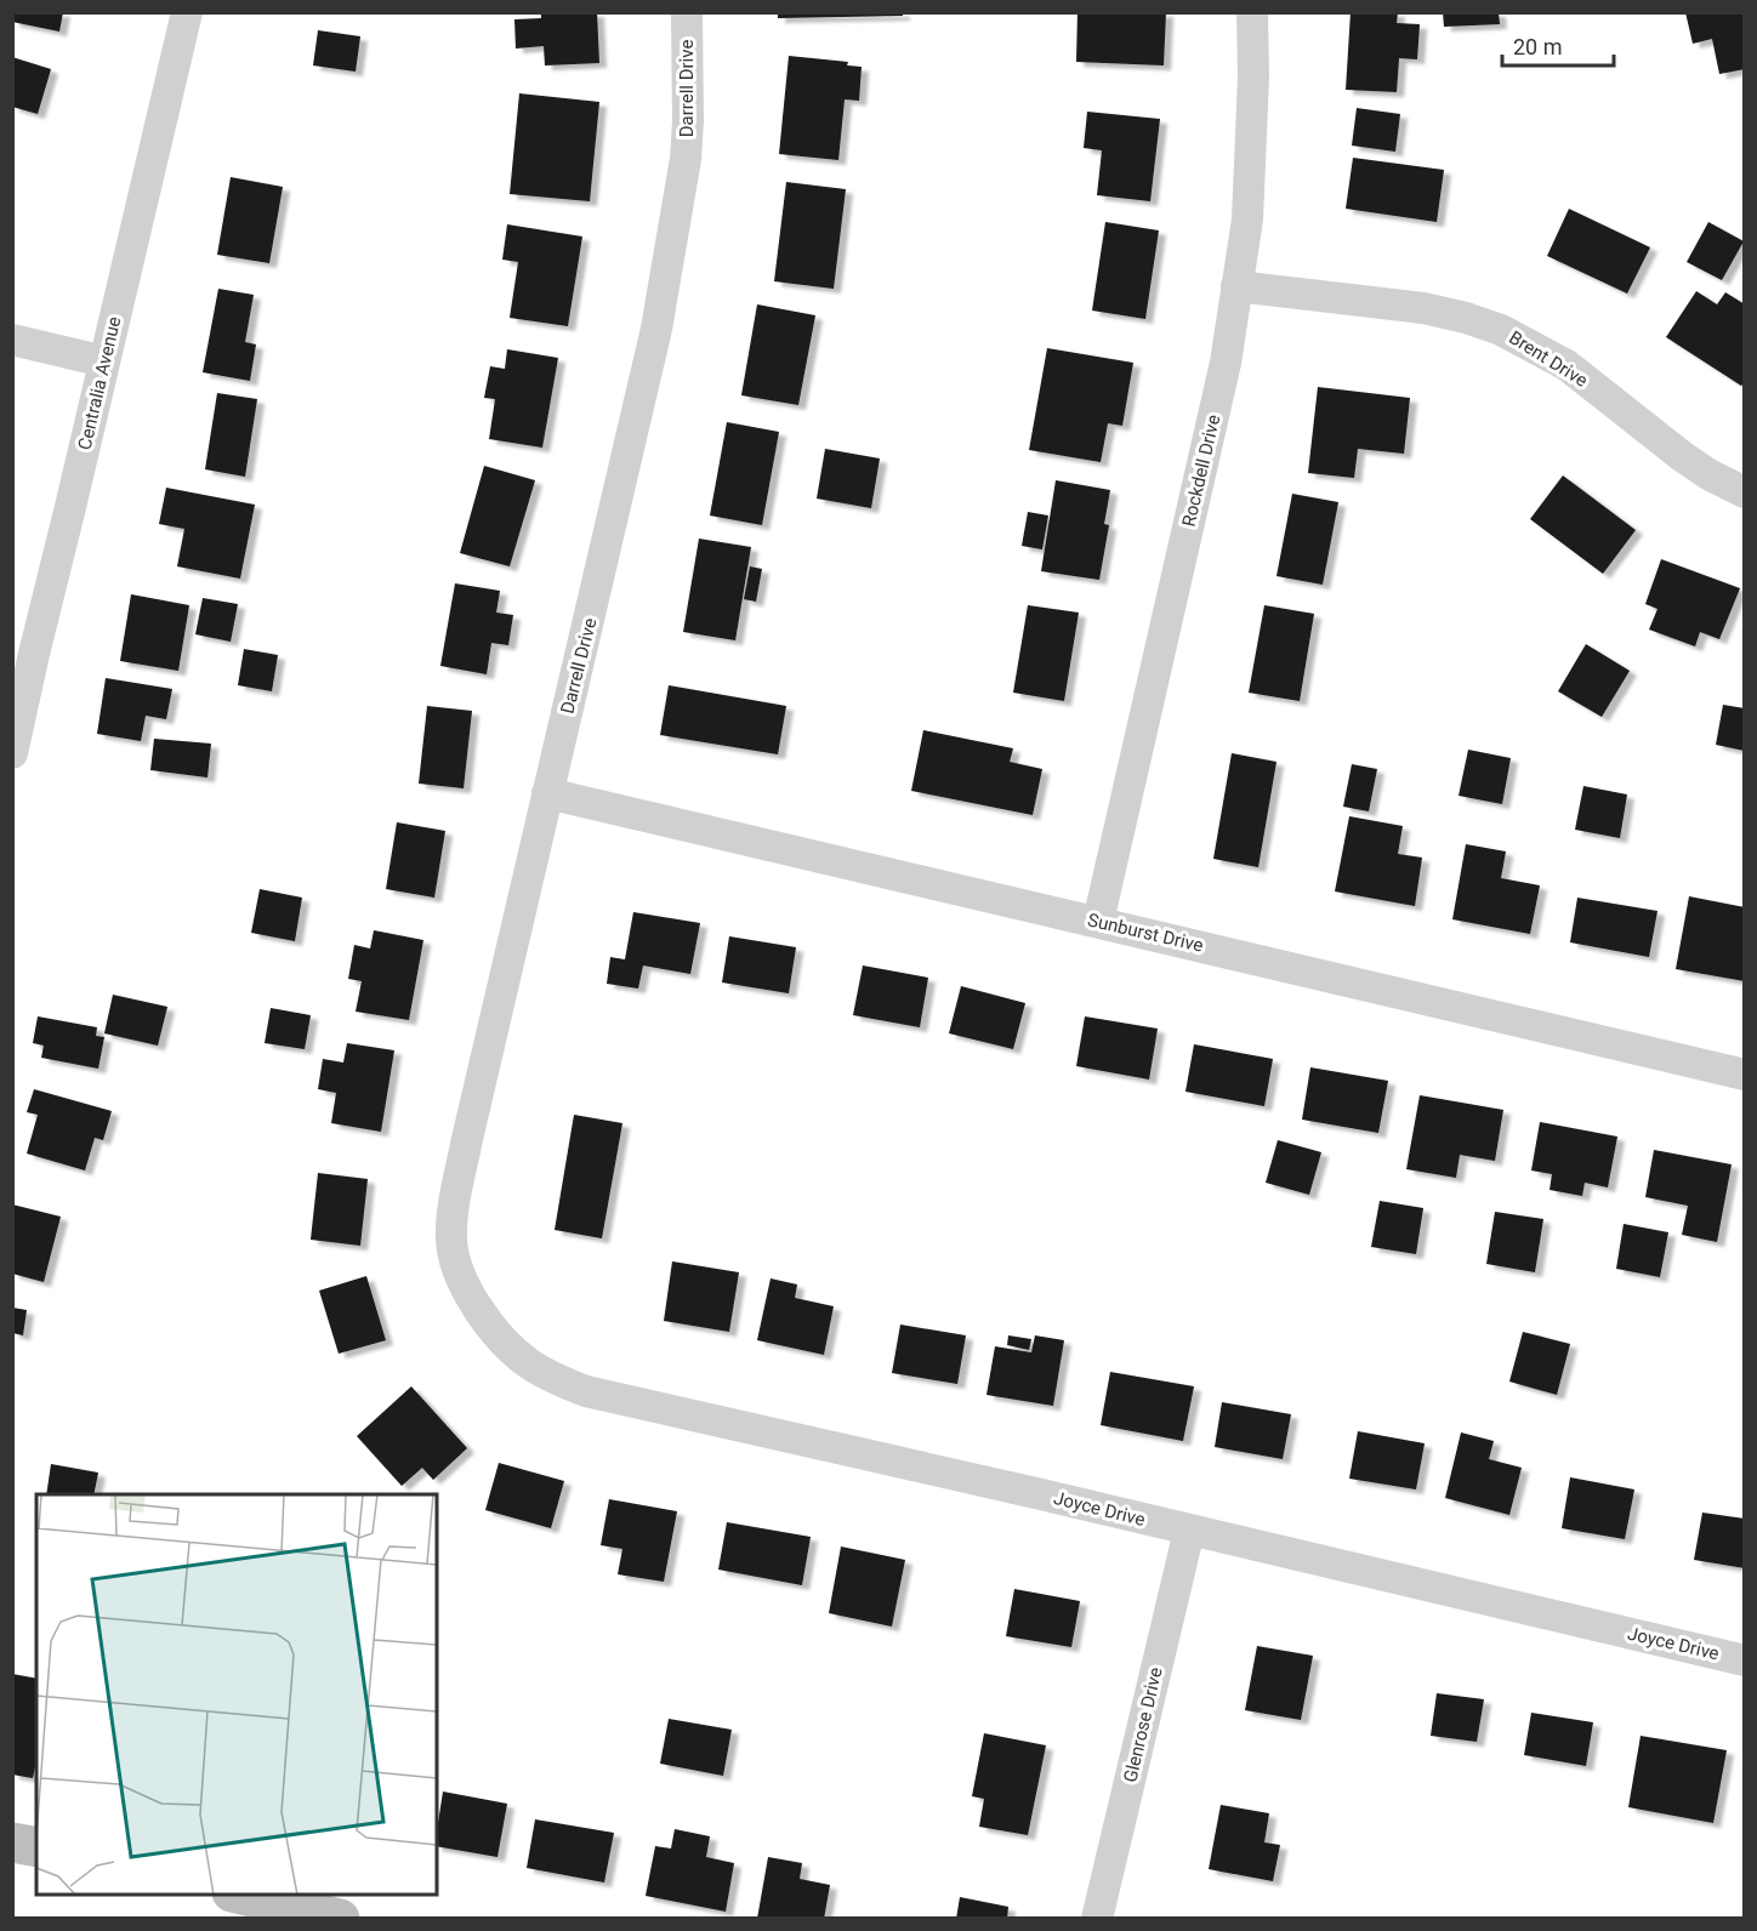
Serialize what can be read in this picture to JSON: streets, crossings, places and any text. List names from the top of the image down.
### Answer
{
  "streets": {
    "street": [
      "Darrell Drive",
      "Brent Drive",
      "Centralia Avenue",
      "Rockdell Drive",
      "Sunburst Drive",
      "Joyce Drive",
      "Glenrose Drive"
    ]
  },
  "crossings": [
    ["Darrell Drive", "Sunburst Drive"],
    ["Darrell Drive", "Joyce Drive"],
    ["Brent Drive", "Rockdell Drive"],
    ["Rockdell Drive", "Sunburst Drive"],
    ["Joyce Drive", "Glenrose Drive"]
  ],
  "scale_bar": "20 m"
}
